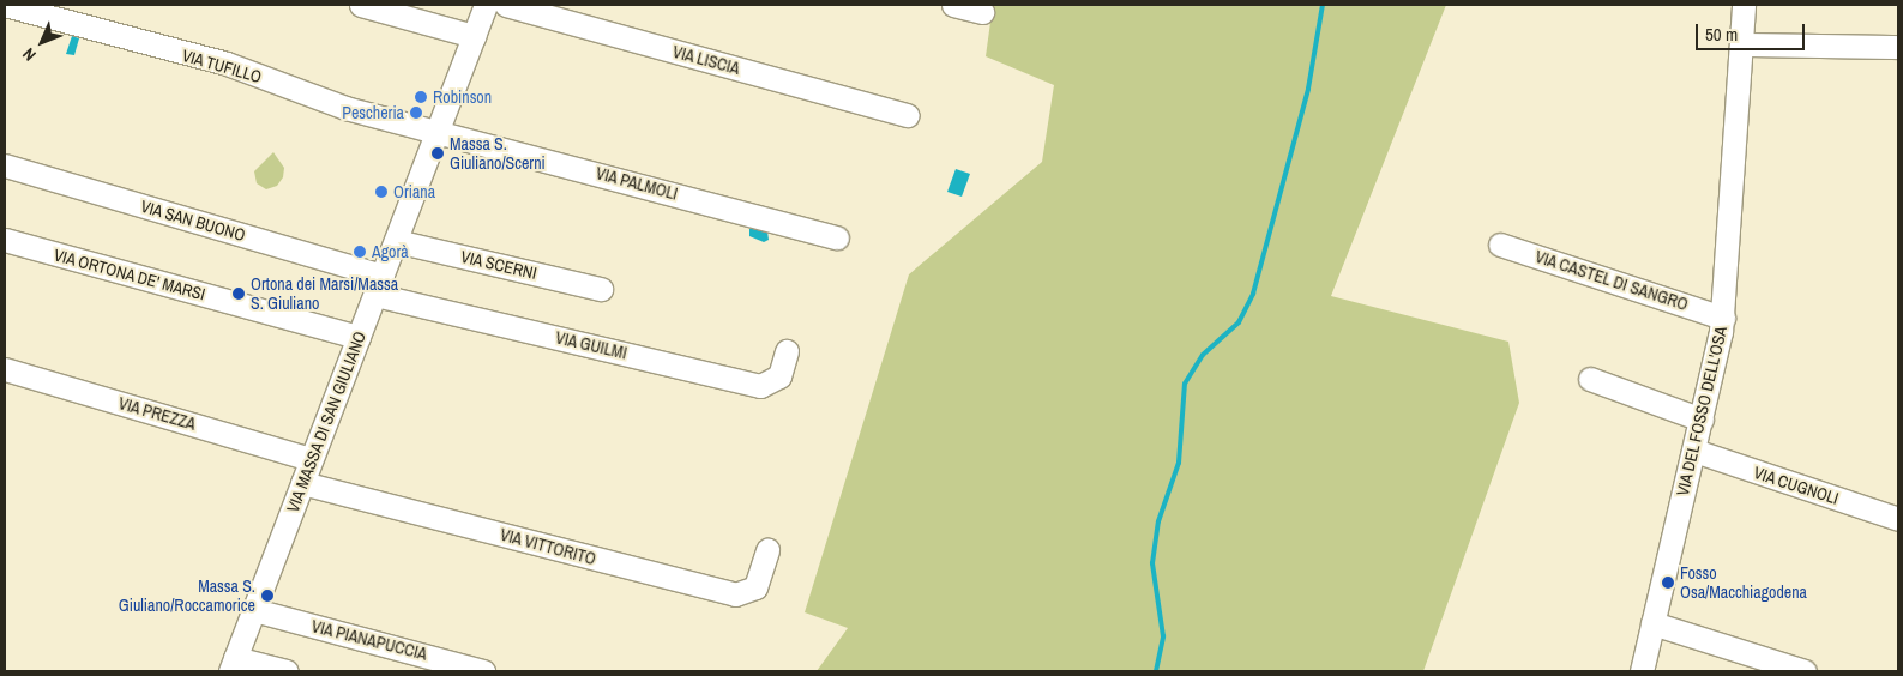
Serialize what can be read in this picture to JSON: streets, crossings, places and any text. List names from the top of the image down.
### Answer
{
  "streets": {
    "street": [
      "VIA LISCIA",
      "VIA TUFILLO",
      "VIA PALMOLI",
      "VIA SAN BUONO",
      "VIA SCERNI",
      "VIA ORTONA DE' MARSI",
      "VIA CASTEL DI SANGRO",
      "VIA GUILMI",
      "VIA DEL FOSSO DELL'OSA",
      "VIA PREZZA",
      "VIA MASSA DI SAN GIULIANO",
      "VIA CUGNOLI",
      "VIA VITTORITO",
      "VIA PIANAPUCCIA"
    ]
  },
  "crossings": [
    ["VIA TUFILLO", "VIA PALMOLI"],
    ["VIA TUFILLO", "VIA MASSA DI SAN GIULIANO"],
    ["VIA PALMOLI", "VIA MASSA DI SAN GIULIANO"],
    ["VIA SAN BUONO", "VIA GUILMI"],
    ["VIA SAN BUONO", "VIA MASSA DI SAN GIULIANO"],
    ["VIA SCERNI", "VIA MASSA DI SAN GIULIANO"],
    ["VIA ORTONA DE' MARSI", "VIA MASSA DI SAN GIULIANO"],
    ["VIA CASTEL DI SANGRO", "VIA DEL FOSSO DELL'OSA"],
    ["VIA GUILMI", "VIA MASSA DI SAN GIULIANO"],
    ["VIA DEL FOSSO DELL'OSA", "VIA CUGNOLI"],
    ["VIA PREZZA", "VIA MASSA DI SAN GIULIANO"],
    ["VIA MASSA DI SAN GIULIANO", "VIA VITTORITO"],
    ["VIA MASSA DI SAN GIULIANO", "VIA PIANAPUCCIA"]
  ],
  "places": [
    "Robinson",
    "Pescheria",
    "Massa S. Giuliano/Scerni",
    "Oriana",
    "Agorà",
    "Ortona dei Marsi/Massa S. Giuliano",
    "Fosso Osa/Macchiagodena",
    "Massa S. Giuliano/Roccamorice"
  ],
  "scale_bar": "50 m",
  "north": "bottom left"
}
